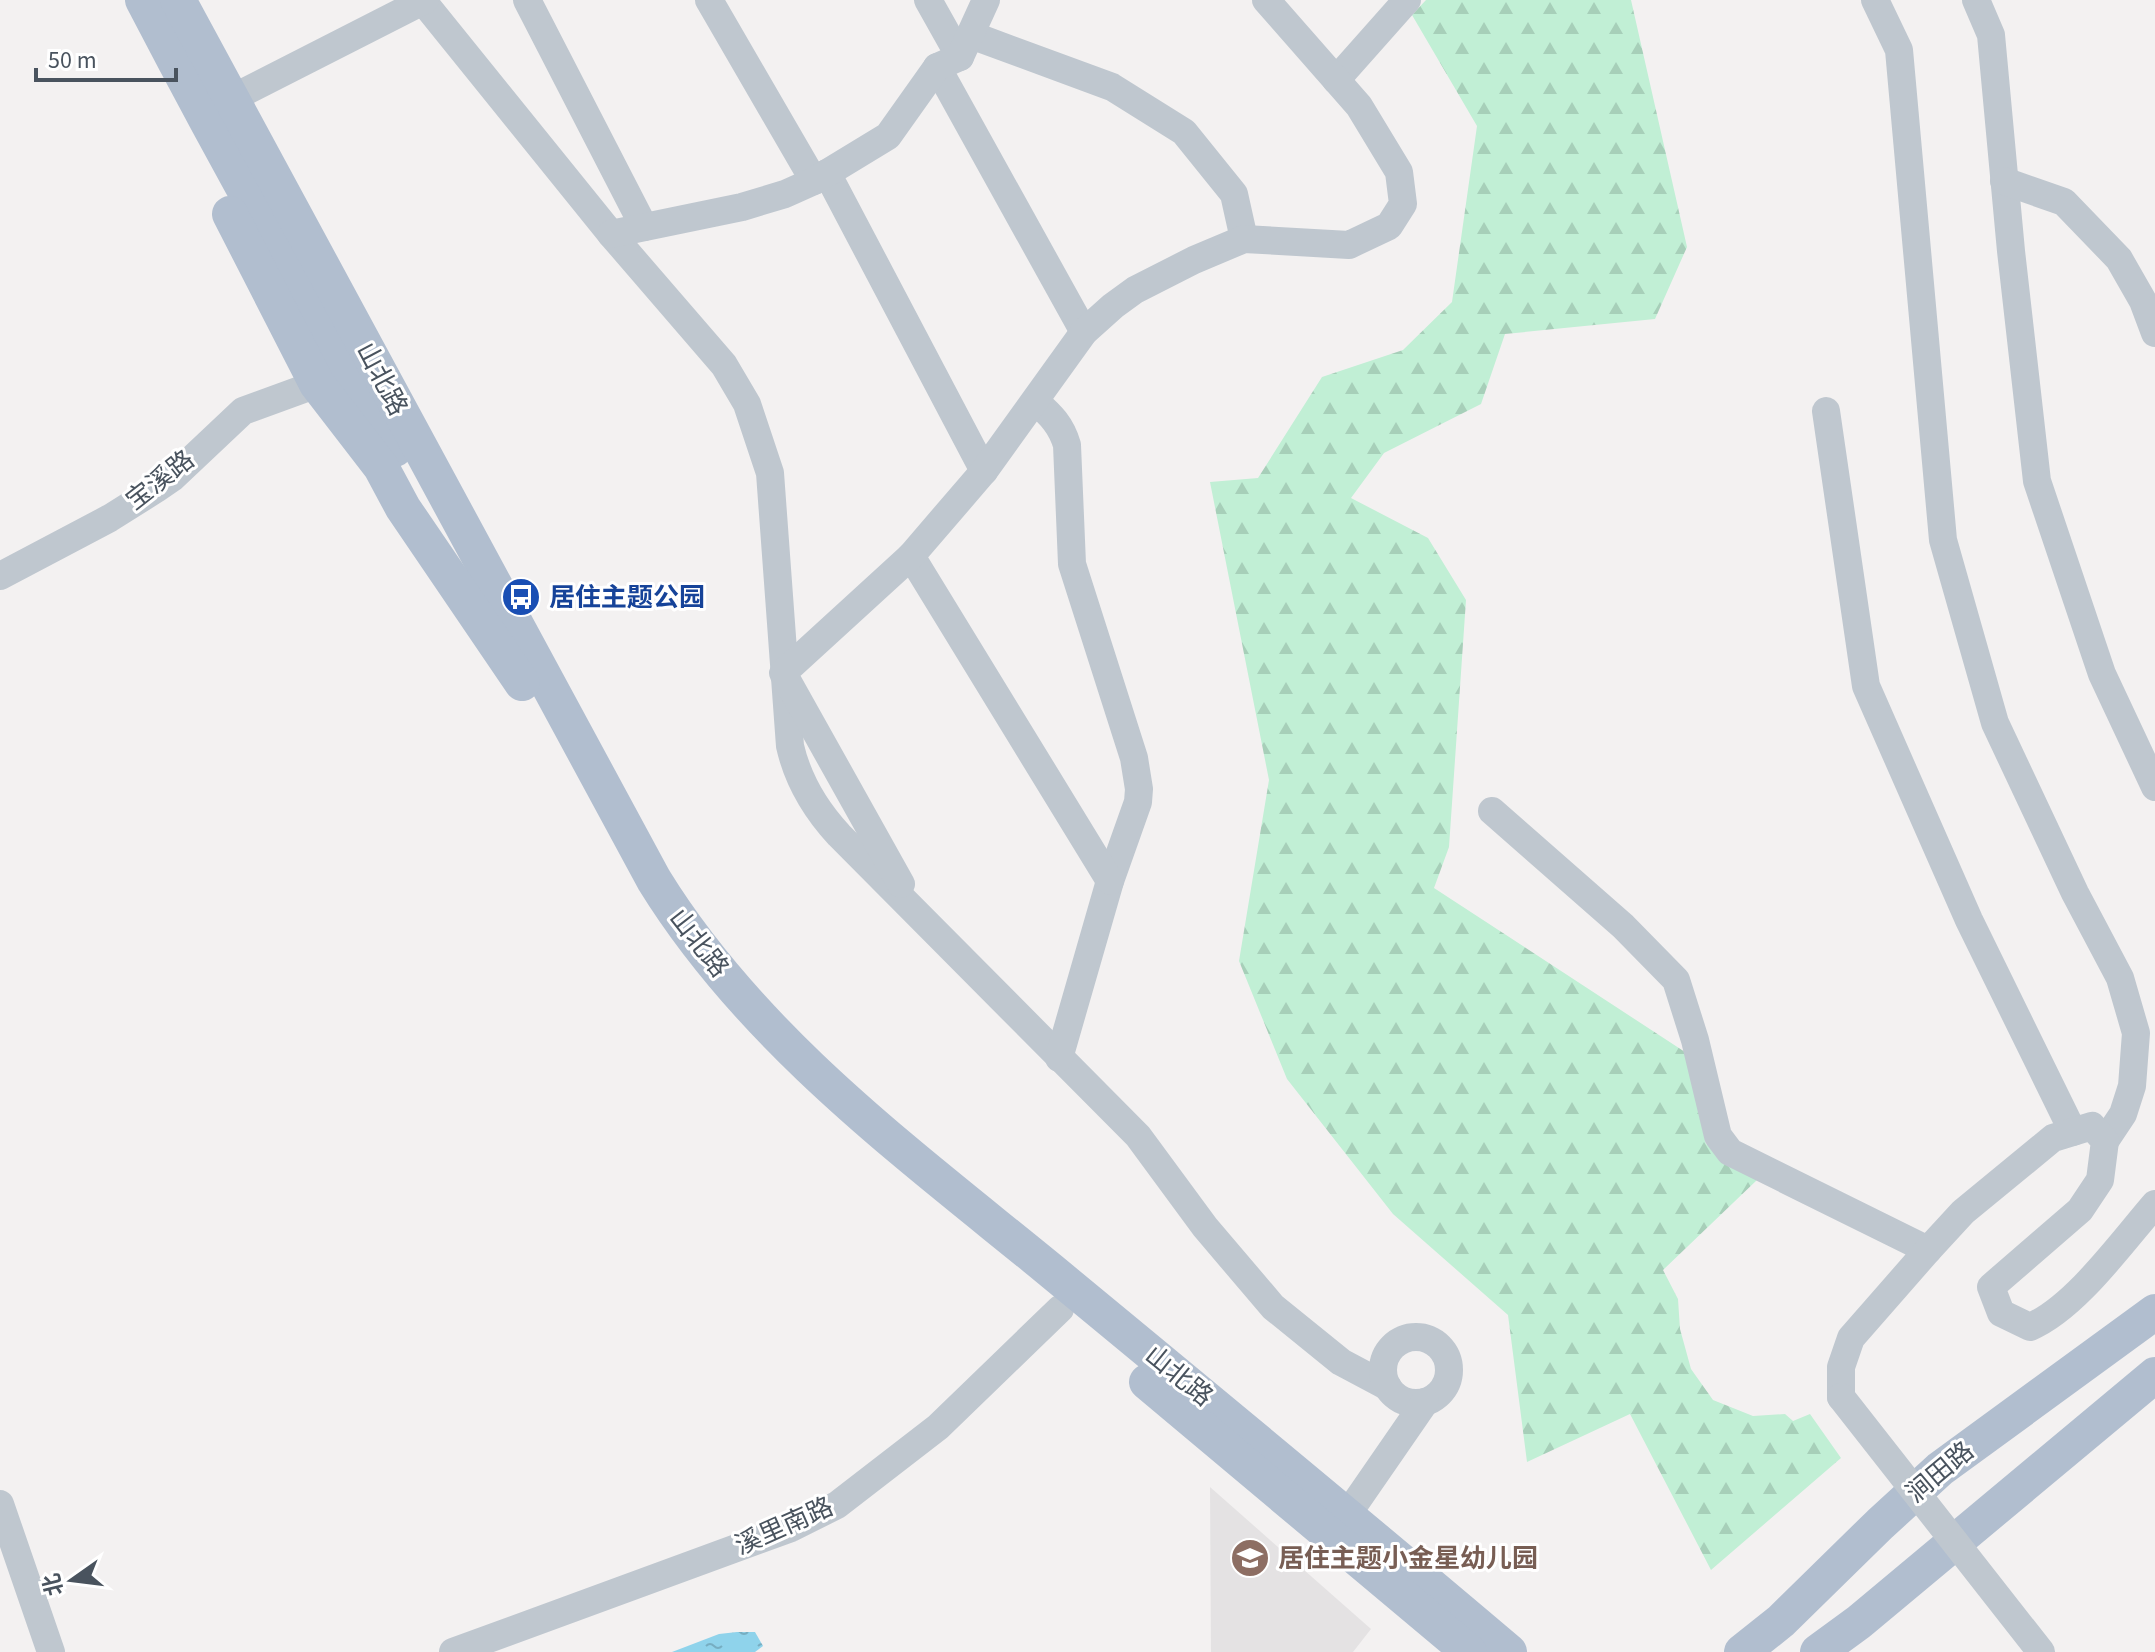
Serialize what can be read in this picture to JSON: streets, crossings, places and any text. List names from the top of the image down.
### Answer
{
  "streets": {
    "main road": ["山北路", "涧田路"],
    "street": ["宝溪路", "溪里南路"]
  },
  "crossings": [
    ["山北路", "溪里南路"]
  ],
  "places": {
    "bus stop": ["居住主题公园"],
    "school or university": ["居住主题小金星幼儿园"]
  },
  "scale_bar": "50 m",
  "north": "left"
}
